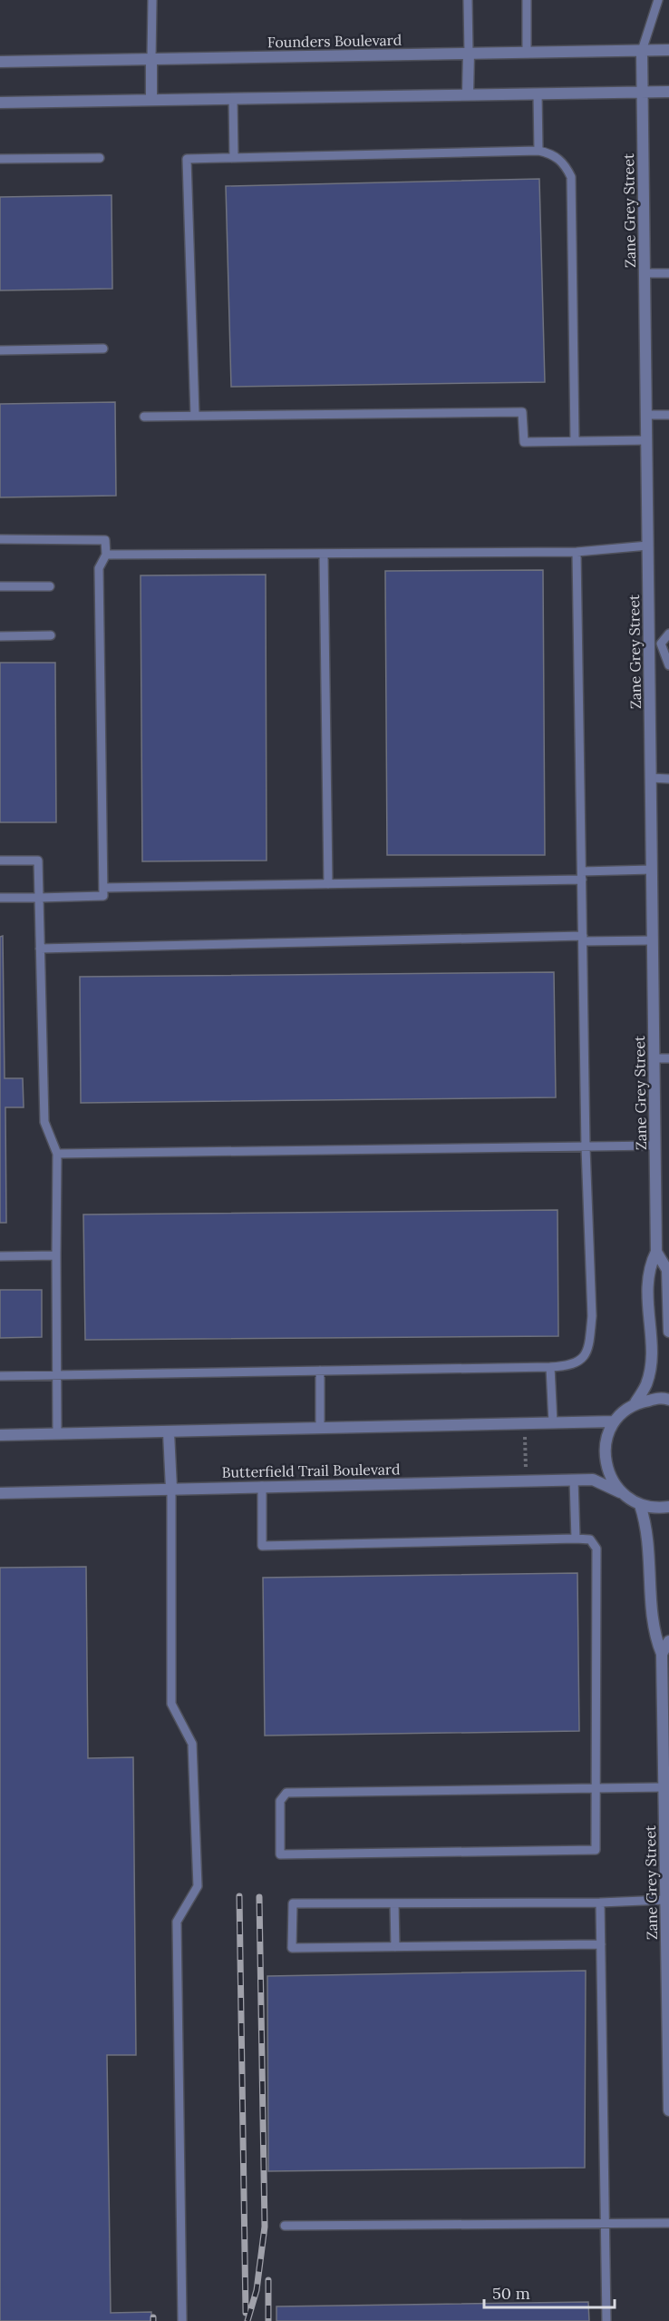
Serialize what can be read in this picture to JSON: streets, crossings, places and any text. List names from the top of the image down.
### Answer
{
  "streets": {
    "street": ["Founders Boulevard", "Zane Grey Street", "Butterfield Trail Boulevard"]
  },
  "crossings": [
    ["Founders Boulevard", "Zane Grey Street"],
    ["Zane Grey Street", "Butterfield Trail Boulevard"]
  ],
  "scale_bar": "50 m"
}
